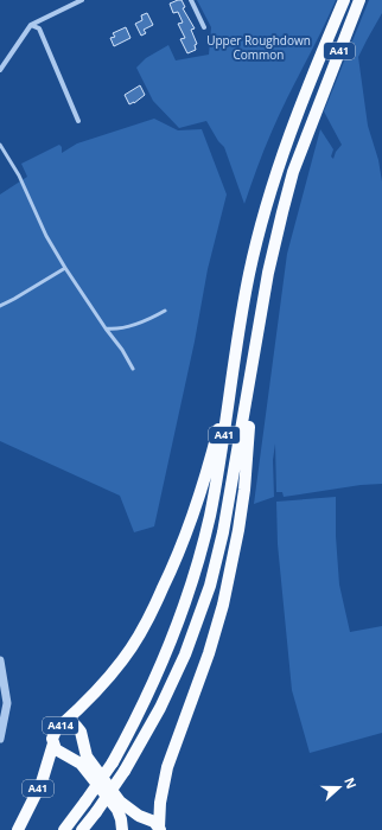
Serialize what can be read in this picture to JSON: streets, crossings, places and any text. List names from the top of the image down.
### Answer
{
  "streets": {
    "highway": ["A41", "A414"]
  },
  "crossings": [
    ["A41", "A414"]
  ],
  "parks": ["Upper Roughdown Common"],
  "north": "right"
}
